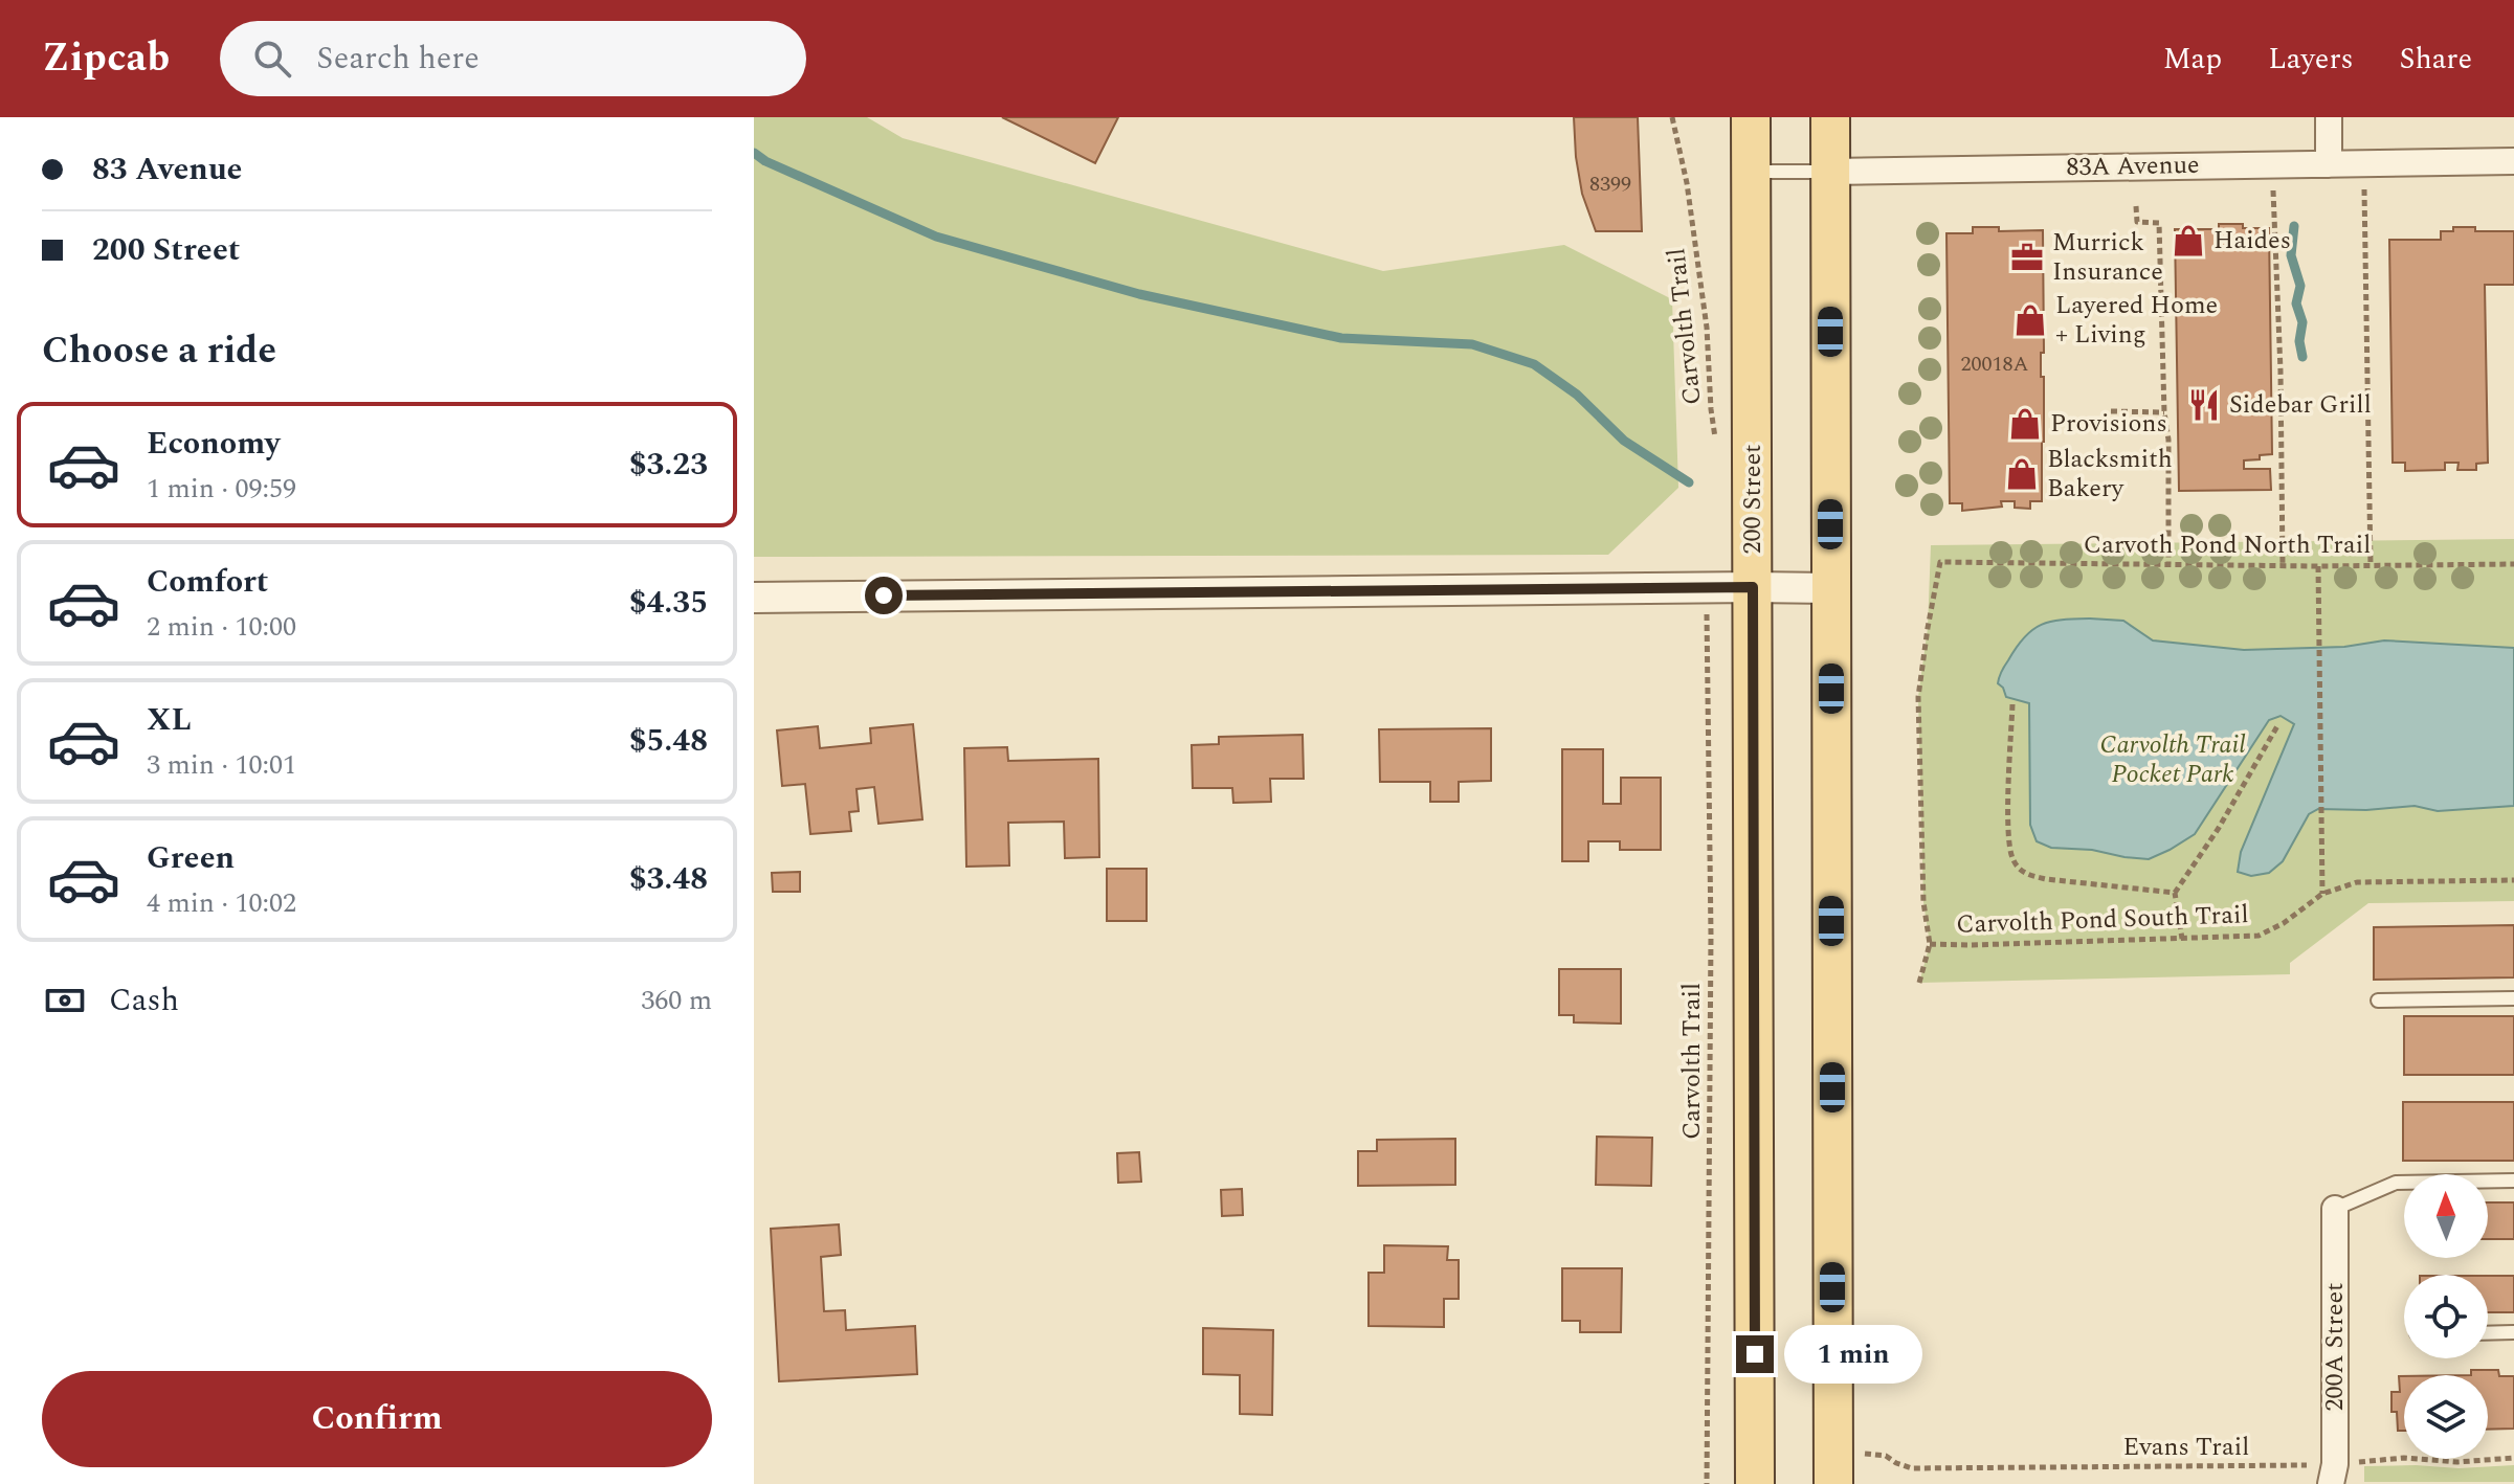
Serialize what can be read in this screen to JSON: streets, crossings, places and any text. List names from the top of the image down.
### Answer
{
  "streets": {
    "main road": ["200 Street"],
    "street": ["83A Avenue", "200A Street"],
    "path": [
      "Carvolth Trail",
      "Carvoth Pond North Trail",
      "Carvolth Pond South Trail",
      "Evans Trail"
    ]
  },
  "crossings": [
    ["83A Avenue", "200 Street"],
    ["Carvoth Pond North Trail", "Carvolth Pond South Trail"],
    ["200A Street", "Evans Trail"]
  ],
  "parks": ["Carvolth Trail Pocket Park"],
  "places": {
    "shop": [
      "Haides",
      "Layered Home + Living",
      "Provisions",
      "Blacksmith Bakery"
    ],
    "office": ["Murrick Insurance"],
    "restaurant": ["Sidebar Grill"]
  },
  "house_numbers": ["8399", "20018A"],
  "north": "top",
  "page": {
    "header": "Zipcab",
    "search": "Search here",
    "nav": ["Map", "Layers", "Share"],
    "banner": ["83 Avenue", "200 Street"],
    "heading": "Choose a ride",
    "list": [
      {
        "name": "Economy",
        "note": "1 min · 09:59",
        "value": "$3.23"
      },
      {
        "name": "Comfort",
        "note": "2 min · 10:00",
        "value": "$4.35"
      },
      {
        "name": "XL",
        "note": "3 min · 10:01",
        "value": "$5.48"
      },
      {
        "name": "Green",
        "note": "4 min · 10:02",
        "value": "$3.48"
      }
    ],
    "pay": ["Cash", "360 m"],
    "bubble": "1 min",
    "buttons": "Confirm"
  }
}
